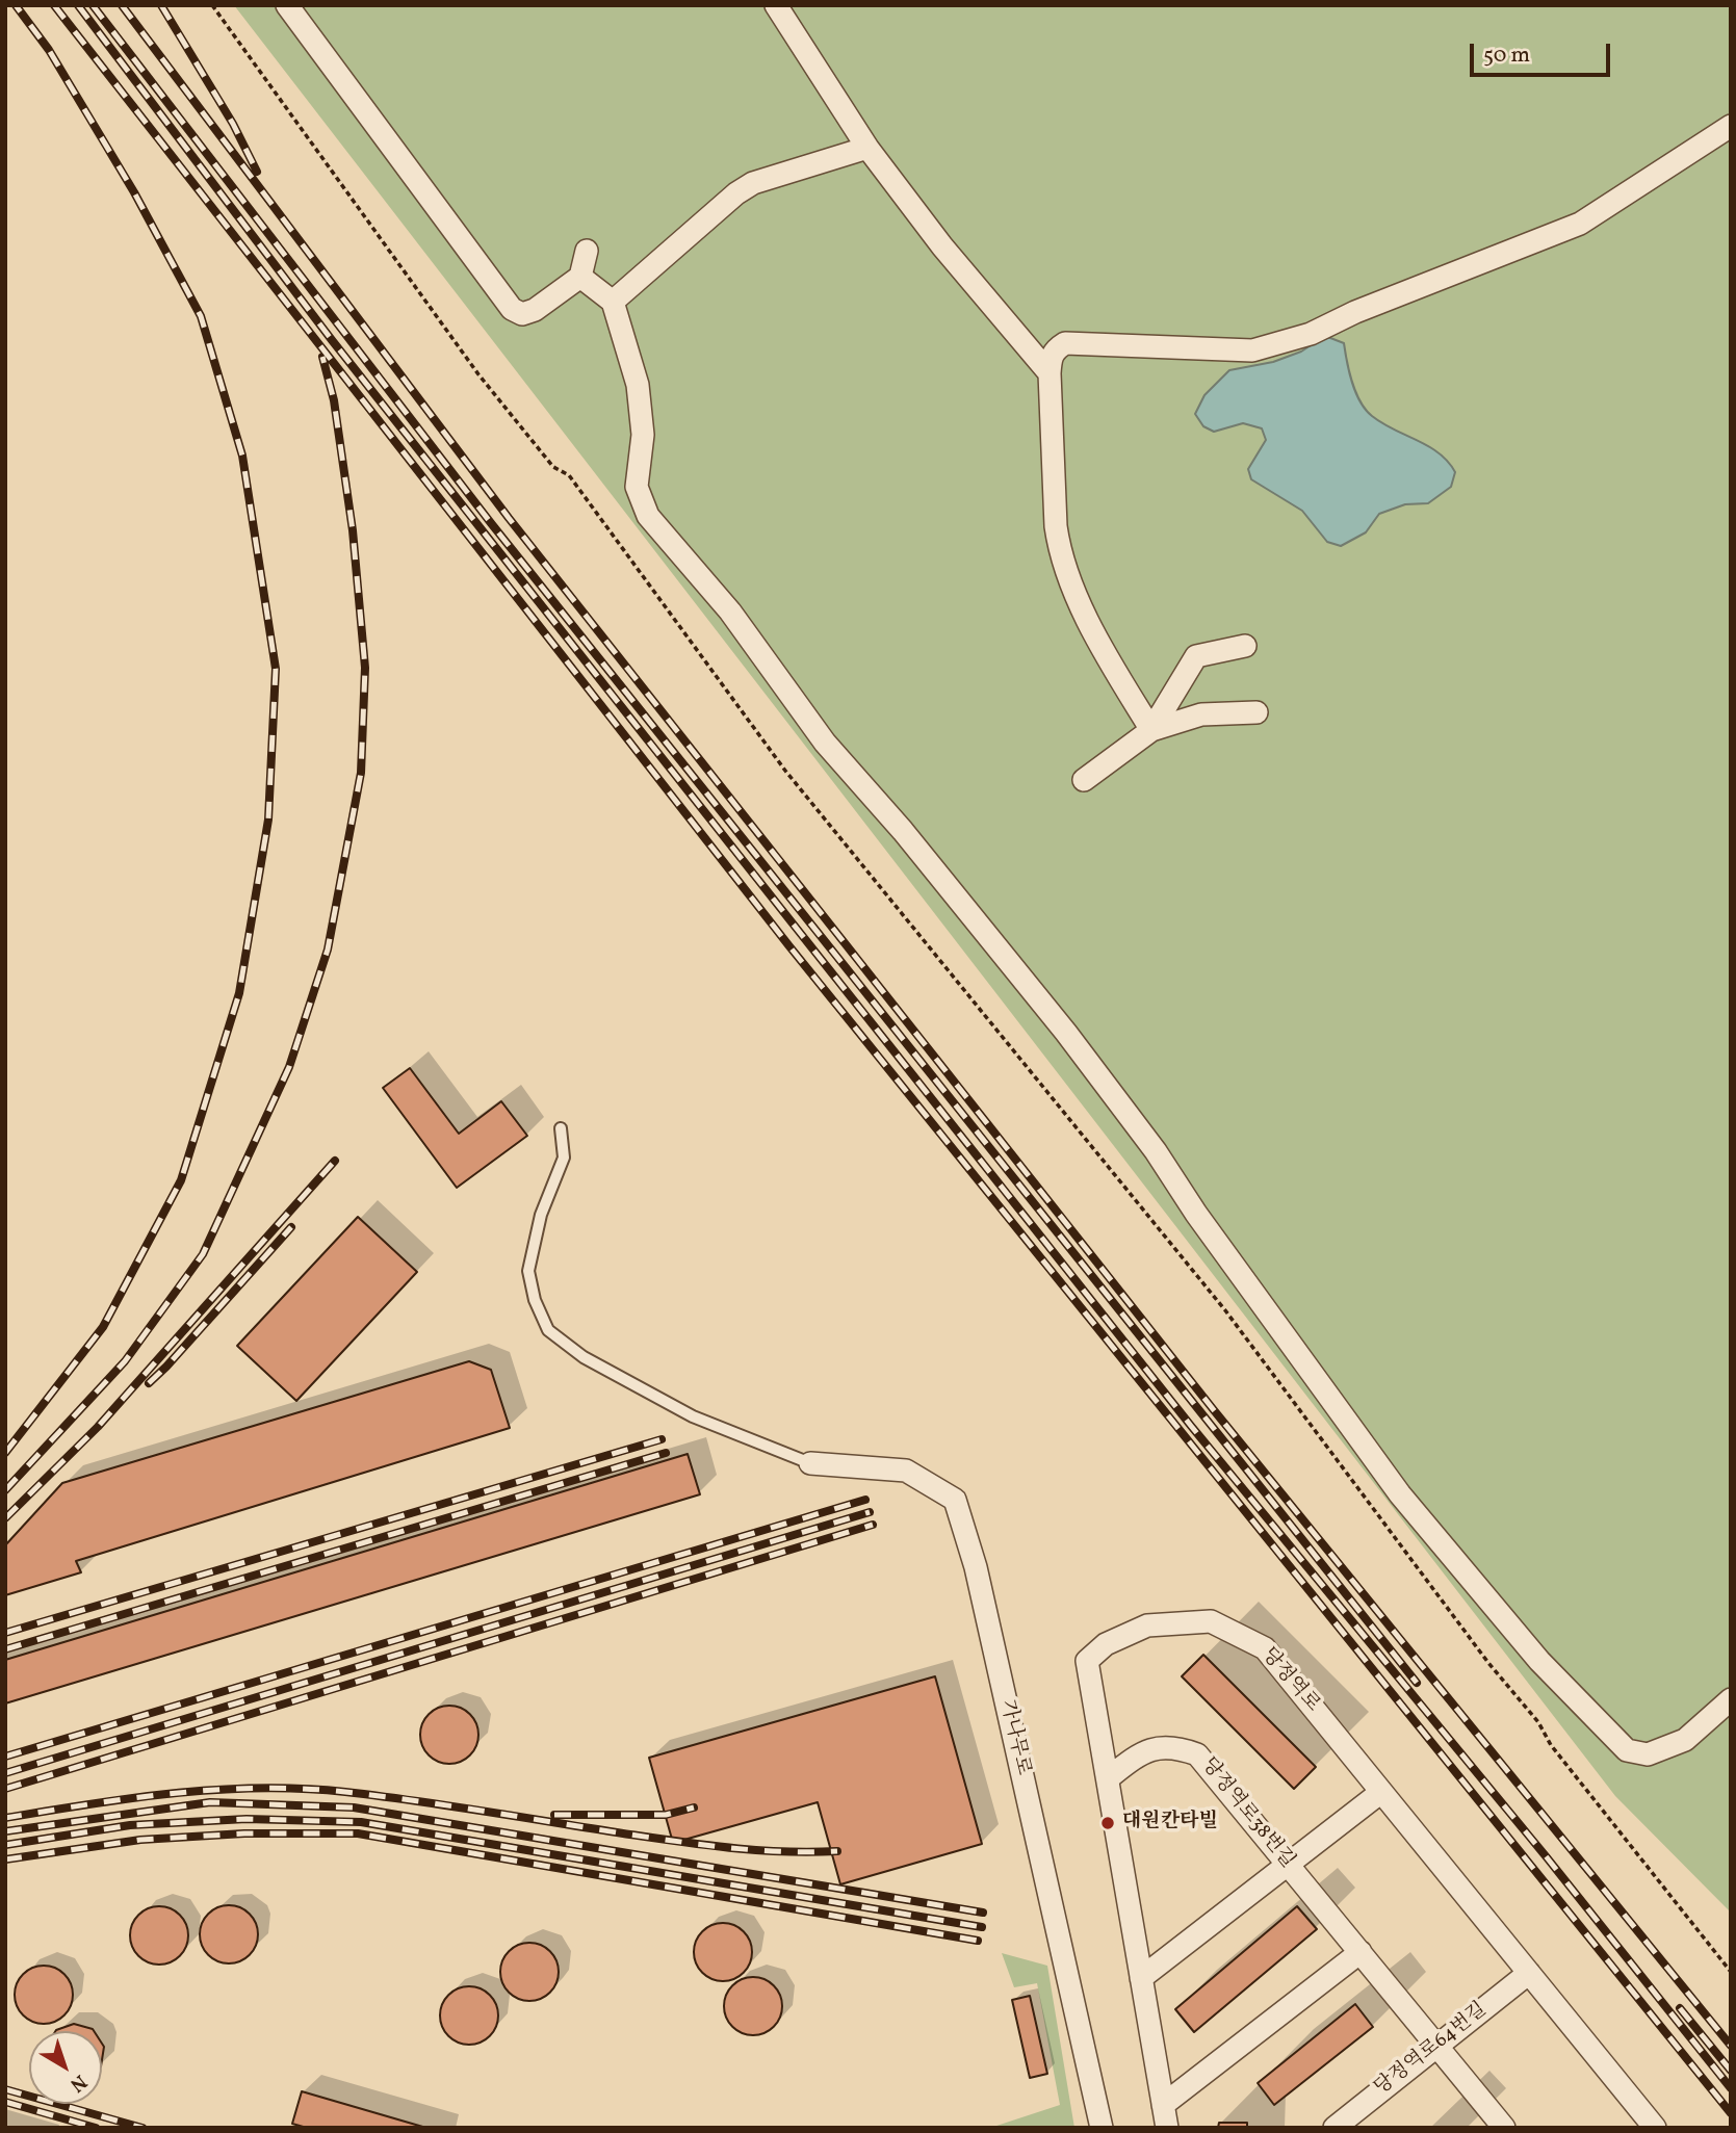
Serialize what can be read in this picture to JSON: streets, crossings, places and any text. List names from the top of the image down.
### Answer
{
  "streets": {
    "street": [
      "당정역로",
      "가나무로",
      "당정역로38번길",
      "당정역로64번길"
    ]
  },
  "crossings": [
    ["당정역로", "당정역로38번길"],
    ["당정역로", "당정역로64번길"],
    ["당정역로38번길", "당정역로64번길"]
  ],
  "places": ["대원칸타빌"],
  "scale_bar": "50 m",
  "north": "bottom right"
}
